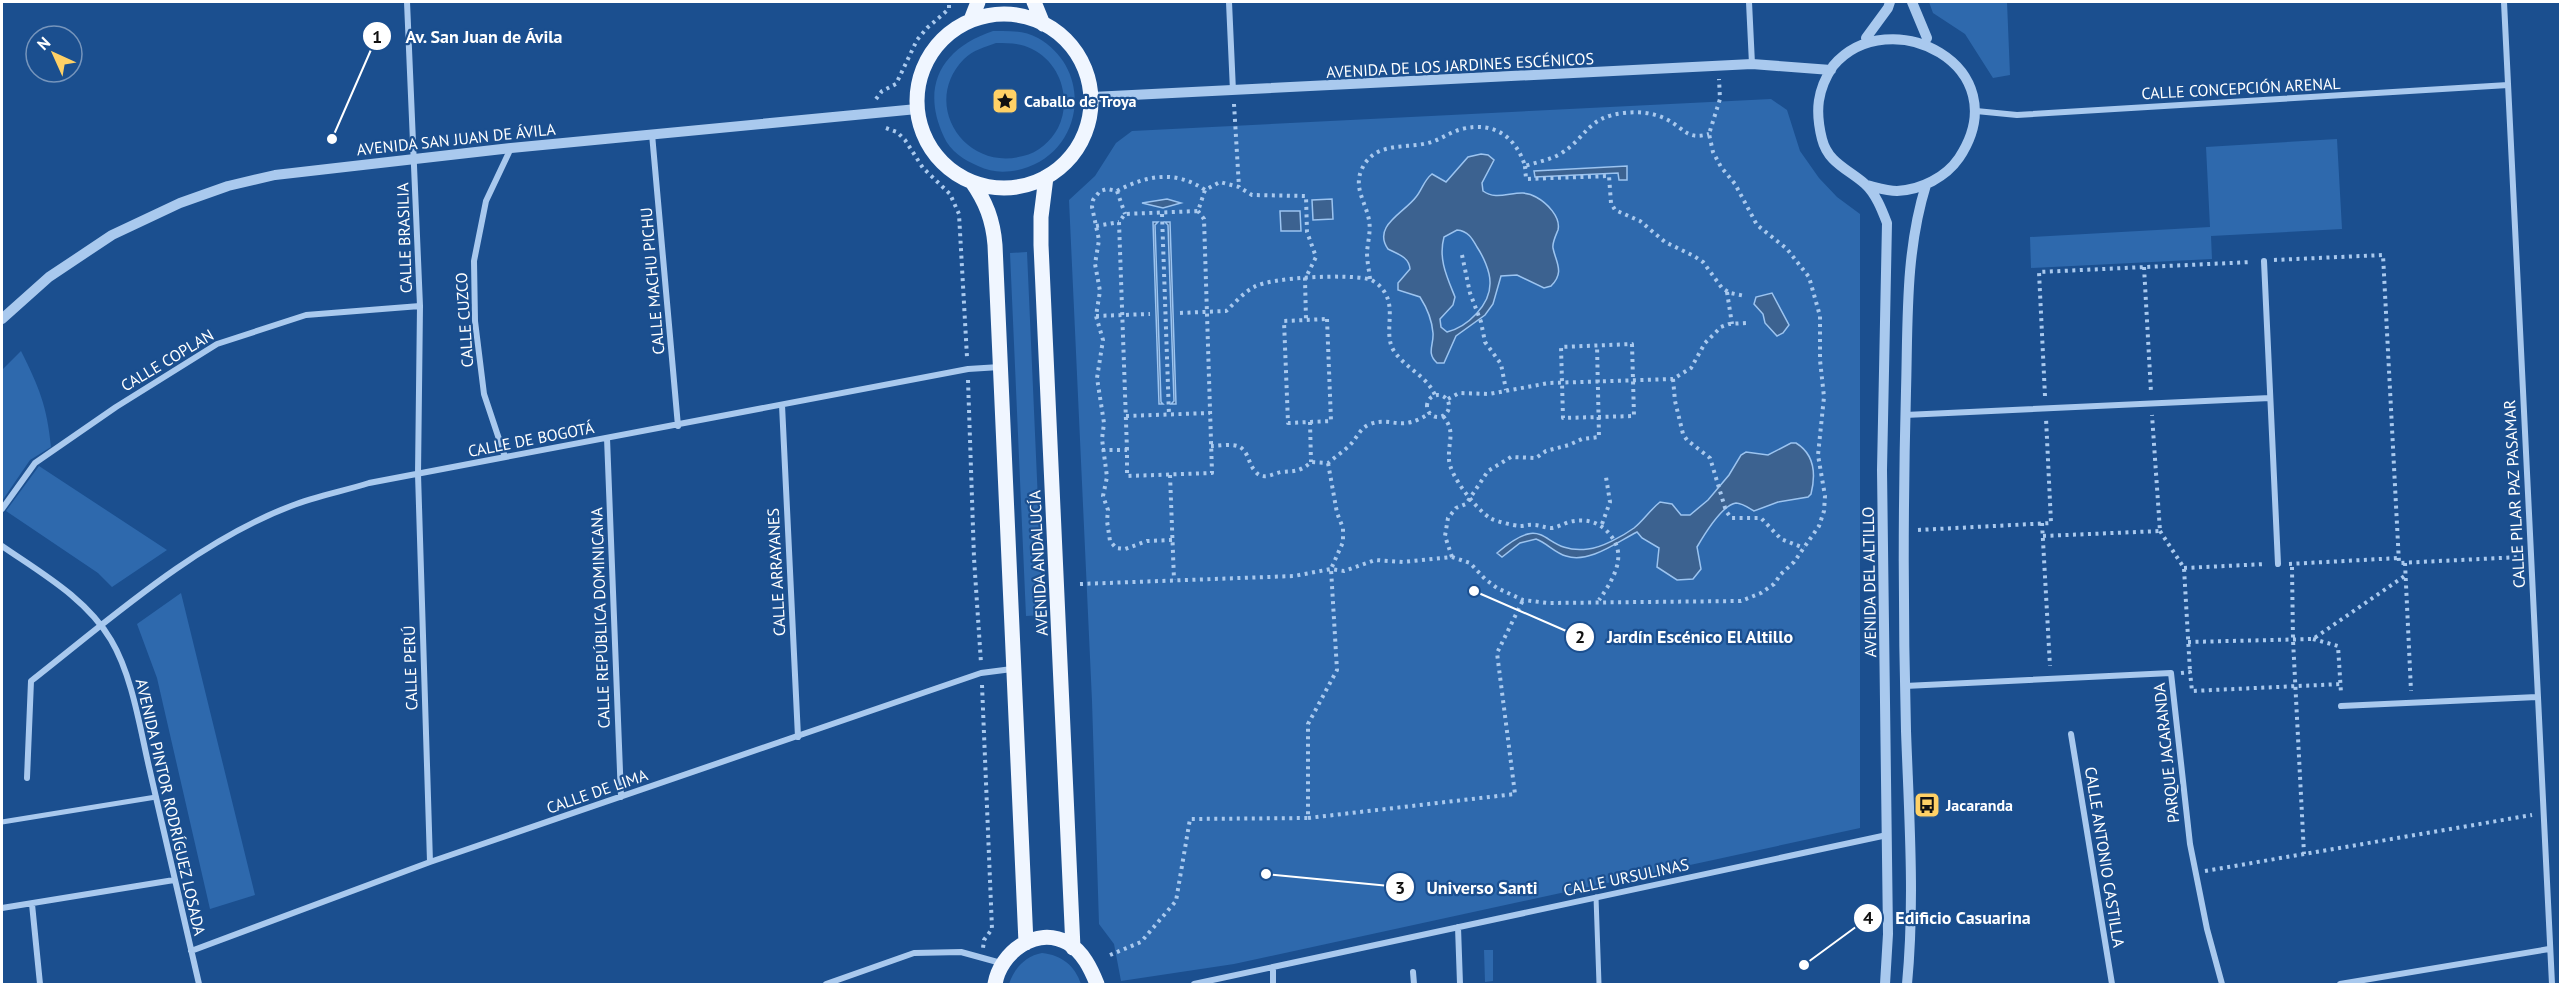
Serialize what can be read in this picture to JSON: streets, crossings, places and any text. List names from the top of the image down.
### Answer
{
  "streets": {
    "main road": ["AVENIDA ANDALUCÍA"],
    "street": [
      "AVENIDA DE LOS JARDINES ESCÉNICOS",
      "CALLE CONCEPCIÓN ARENAL",
      "AVENIDA SAN JUAN DE ÁVILA",
      "CALLE BRASILIA",
      "CALLE MACHU PICHU",
      "CALLE CUZCO",
      "CALLE COPLAN",
      "CALLE DE BOGOTÁ",
      "CALLE PILAR PAZ PASAMAR",
      "CALLE ARRAYANES",
      "AVENIDA DEL ALTILLO",
      "CALLE REPÚBLICA DOMINICANA",
      "CALLE PERÚ",
      "PARQUE JACARANDA",
      "CALLE DE LIMA",
      "AVENIDA PINTOR RODRÍGUEZ LOSADA",
      "CALLE ANTONIO CASTILLA",
      "CALLE URSULINAS"
    ]
  },
  "crossings": [
    ["AVENIDA DE LOS JARDINES ESCÉNICOS", "CALLE CONCEPCIÓN ARENAL"],
    ["AVENIDA DE LOS JARDINES ESCÉNICOS", "AVENIDA SAN JUAN DE ÁVILA"],
    ["AVENIDA DE LOS JARDINES ESCÉNICOS", "AVENIDA ANDALUCÍA"],
    ["AVENIDA DE LOS JARDINES ESCÉNICOS", "AVENIDA DEL ALTILLO"],
    ["CALLE CONCEPCIÓN ARENAL", "CALLE PILAR PAZ PASAMAR"],
    ["CALLE CONCEPCIÓN ARENAL", "AVENIDA DEL ALTILLO"],
    ["AVENIDA SAN JUAN DE ÁVILA", "CALLE BRASILIA"],
    ["AVENIDA SAN JUAN DE ÁVILA", "CALLE MACHU PICHU"],
    ["AVENIDA SAN JUAN DE ÁVILA", "CALLE CUZCO"],
    ["AVENIDA SAN JUAN DE ÁVILA", "AVENIDA ANDALUCÍA"],
    ["CALLE BRASILIA", "CALLE COPLAN"],
    ["CALLE BRASILIA", "CALLE DE BOGOTÁ"],
    ["CALLE BRASILIA", "CALLE PERÚ"],
    ["CALLE MACHU PICHU", "CALLE DE BOGOTÁ"],
    ["CALLE CUZCO", "CALLE DE BOGOTÁ"],
    ["CALLE DE BOGOTÁ", "AVENIDA ANDALUCÍA"],
    ["CALLE DE BOGOTÁ", "CALLE ARRAYANES"],
    ["CALLE DE BOGOTÁ", "CALLE REPÚBLICA DOMINICANA"],
    ["CALLE DE BOGOTÁ", "CALLE PERÚ"],
    ["CALLE DE BOGOTÁ", "AVENIDA PINTOR RODRÍGUEZ LOSADA"],
    ["AVENIDA ANDALUCÍA", "CALLE DE LIMA"],
    ["CALLE ARRAYANES", "CALLE DE LIMA"],
    ["AVENIDA DEL ALTILLO", "CALLE URSULINAS"],
    ["CALLE REPÚBLICA DOMINICANA", "CALLE DE LIMA"],
    ["CALLE PERÚ", "CALLE DE LIMA"],
    ["CALLE DE LIMA", "AVENIDA PINTOR RODRÍGUEZ LOSADA"]
  ],
  "places": {
    "place": ["Caballo de Troya"],
    "other": [
      "Av. San Juan de Ávila",
      "Jardín Escénico El Altillo",
      "Universo Santi",
      "Edificio Casuarina"
    ],
    "bus stop": ["Jacaranda"]
  },
  "north": "top left"
}
